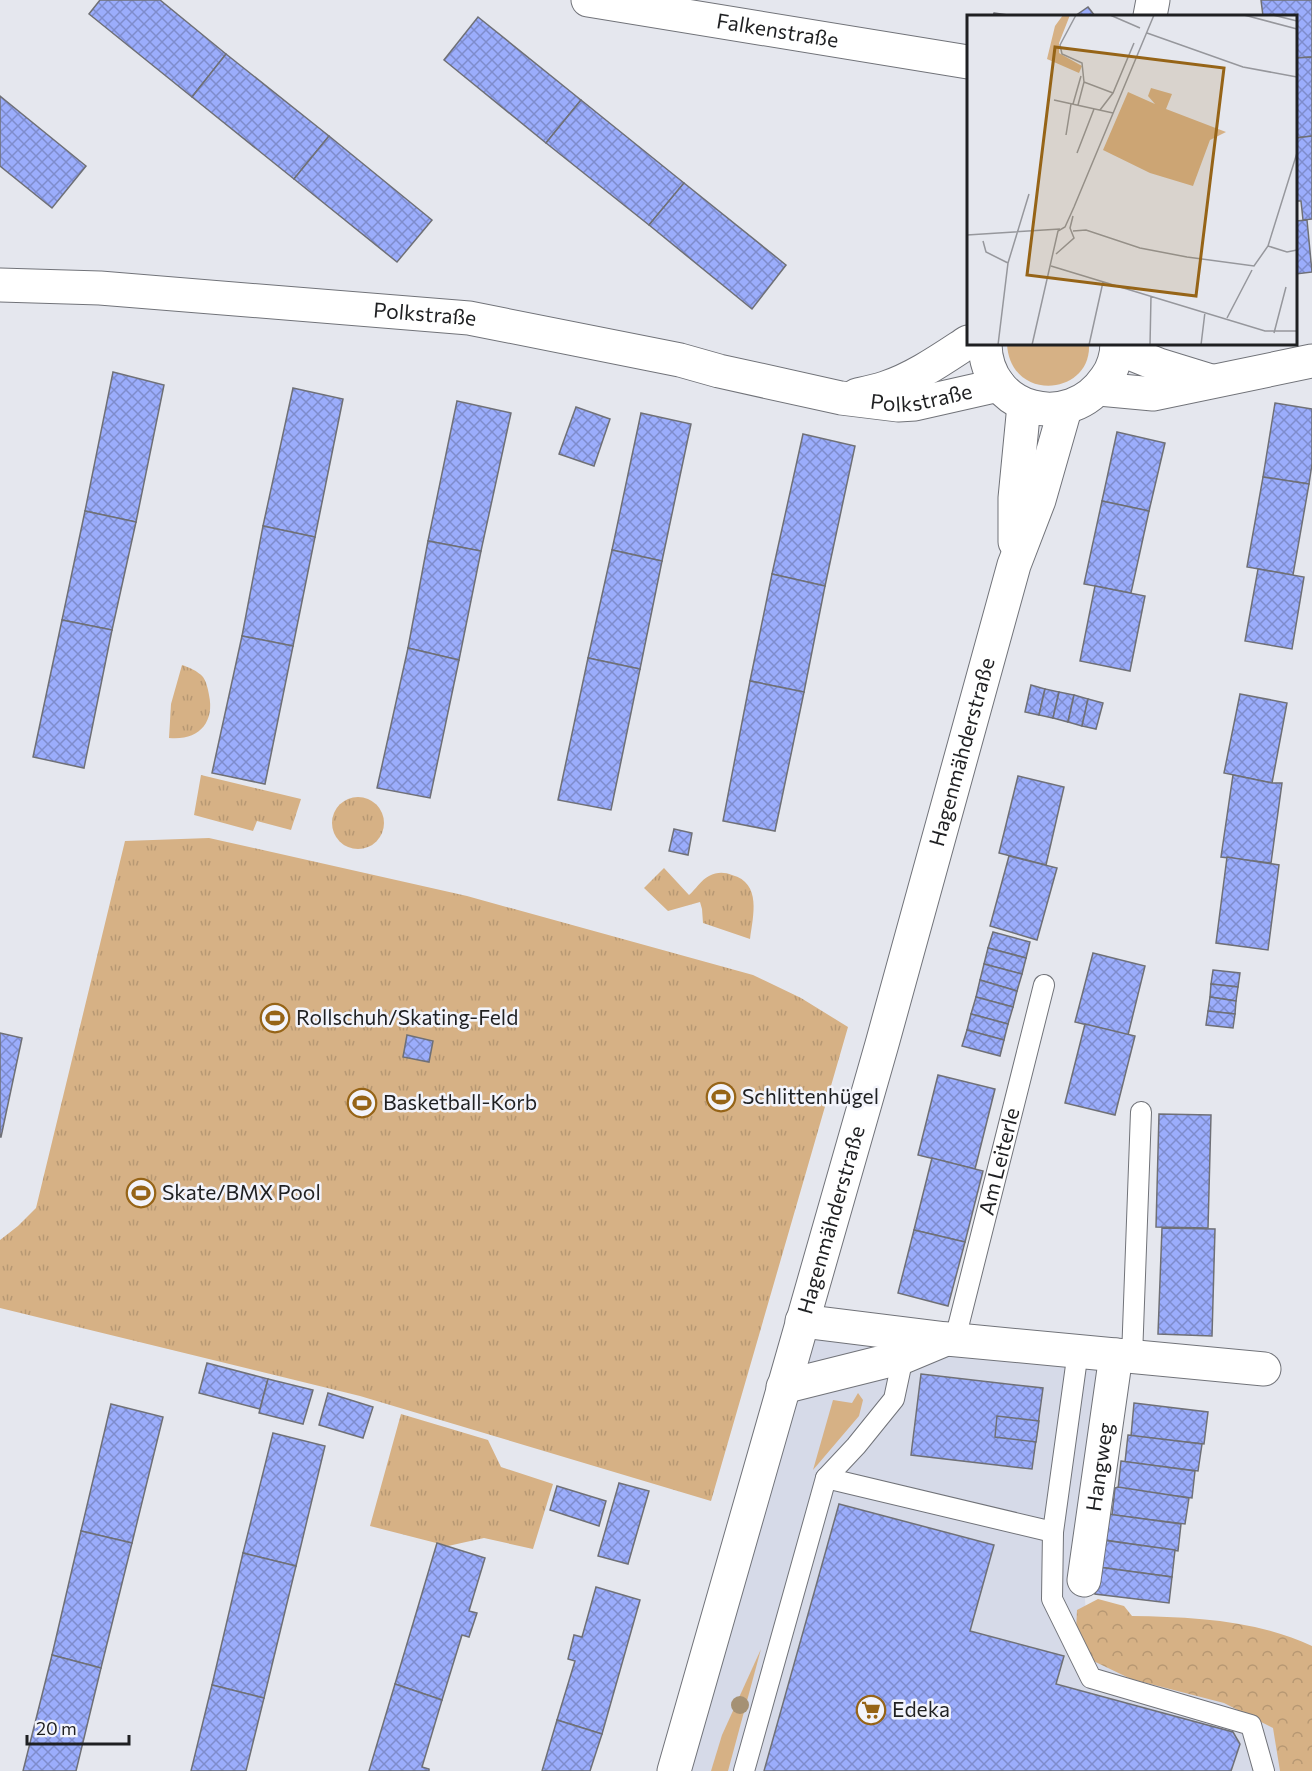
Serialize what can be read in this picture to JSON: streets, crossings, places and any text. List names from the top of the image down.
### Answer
{
  "streets": {
    "street": [
      "Falkenstraße",
      "Polkstraße",
      "Hagenmähderstraße",
      "Hangweg"
    ],
    "lane": ["Am Leiterle"]
  },
  "crossings": [
    ["Polkstraße", "Hagenmähderstraße"]
  ],
  "places": {
    "sports": [
      "Rollschuh/Skating-Feld",
      "Schlittenhügel",
      "Basketball-Korb",
      "Skate/BMX Pool"
    ],
    "supermarket": ["Edeka"]
  },
  "scale_bar": "20 m"
}
